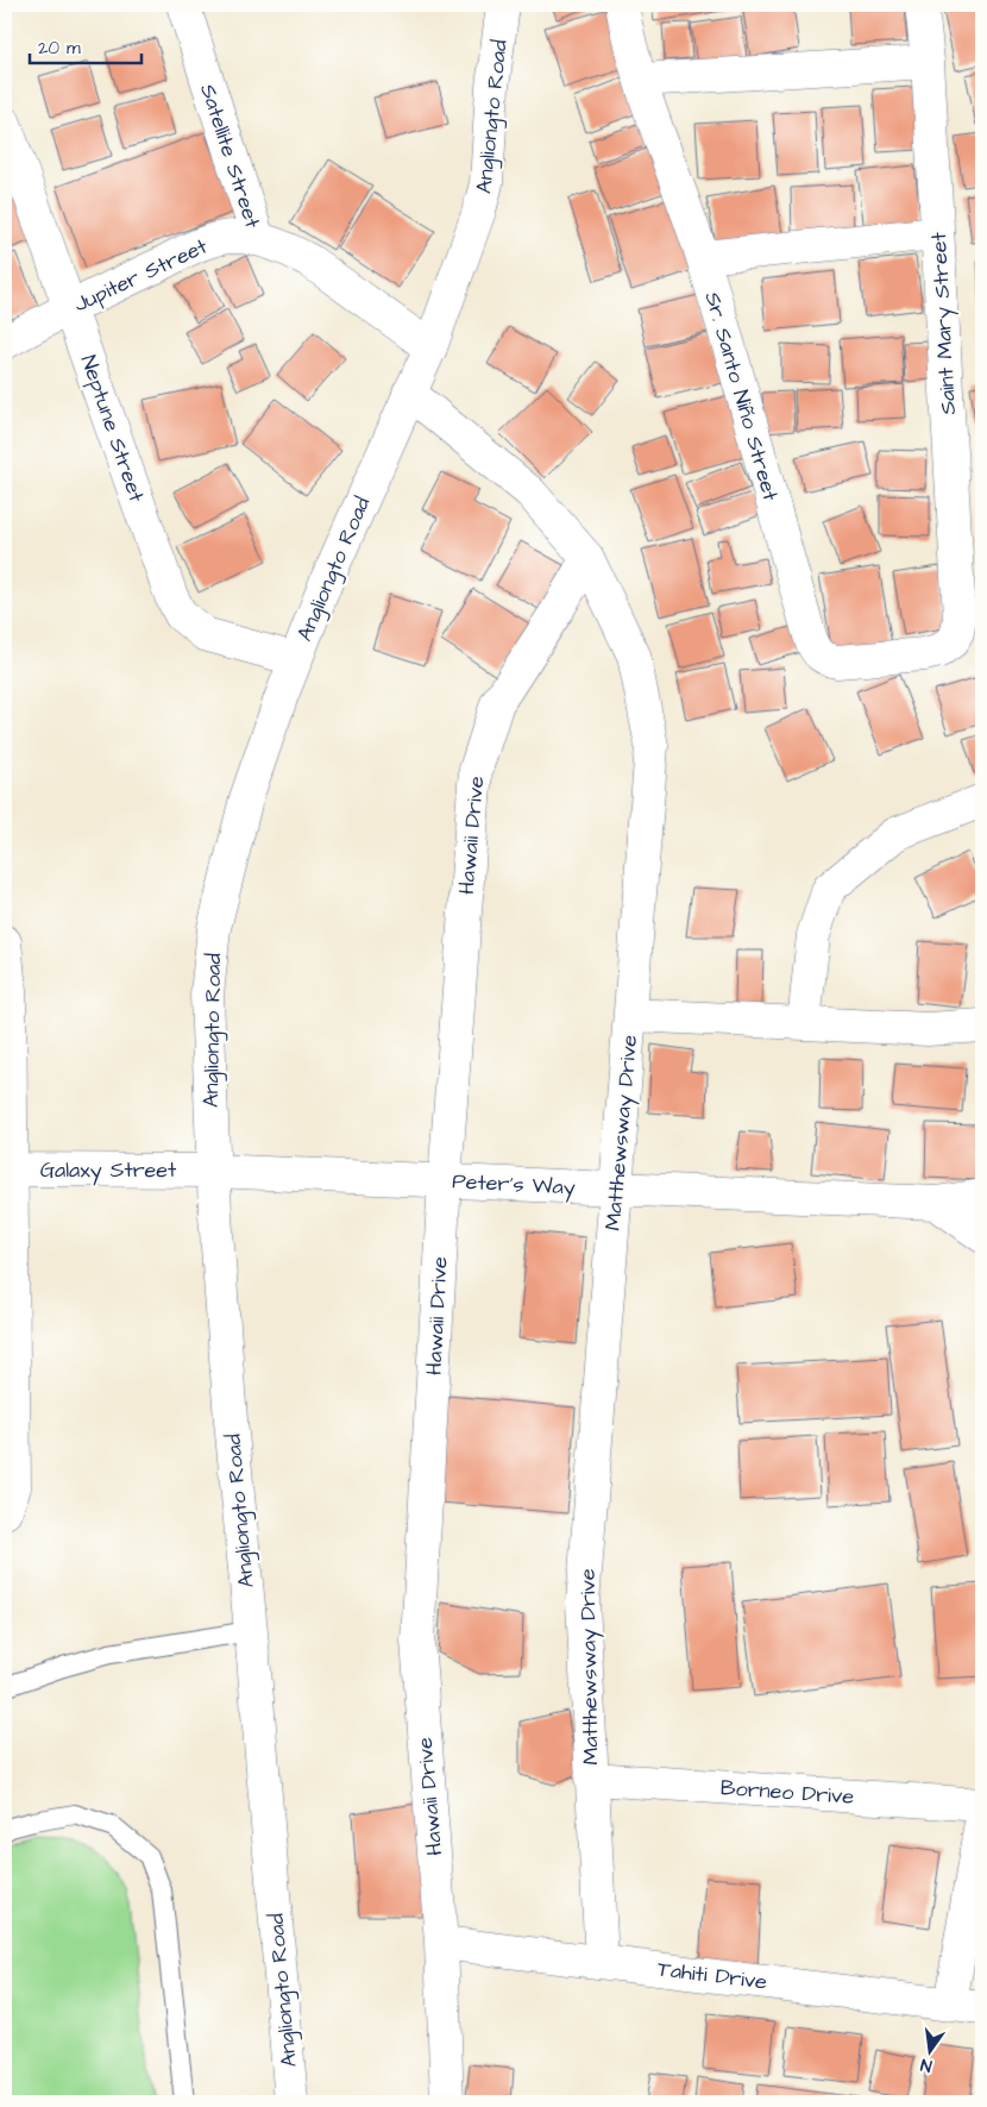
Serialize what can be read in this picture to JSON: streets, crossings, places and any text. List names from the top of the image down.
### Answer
{
  "streets": {
    "street": [
      "Angliongto Road",
      "Satellite Street",
      "Jupiter Street",
      "Saint Mary Street",
      "Sr. Santo Niño Street",
      "Neptune Street",
      "Hawaii Drive",
      "Matthewsway Drive",
      "Galaxy Street",
      "Peter's Way",
      "Borneo Drive",
      "Tahiti Drive"
    ]
  },
  "crossings": [
    ["Angliongto Road", "Jupiter Street"],
    ["Angliongto Road", "Neptune Street"],
    ["Angliongto Road", "Matthewsway Drive"],
    ["Angliongto Road", "Galaxy Street"],
    ["Angliongto Road", "Peter's Way"],
    ["Satellite Street", "Jupiter Street"],
    ["Jupiter Street", "Neptune Street"],
    ["Saint Mary Street", "Sr. Santo Niño Street"],
    ["Hawaii Drive", "Matthewsway Drive"],
    ["Hawaii Drive", "Peter's Way"],
    ["Hawaii Drive", "Tahiti Drive"],
    ["Matthewsway Drive", "Peter's Way"],
    ["Matthewsway Drive", "Borneo Drive"],
    ["Matthewsway Drive", "Tahiti Drive"],
    ["Galaxy Street", "Peter's Way"]
  ],
  "scale_bar": "20 m",
  "north": "bottom"
}
